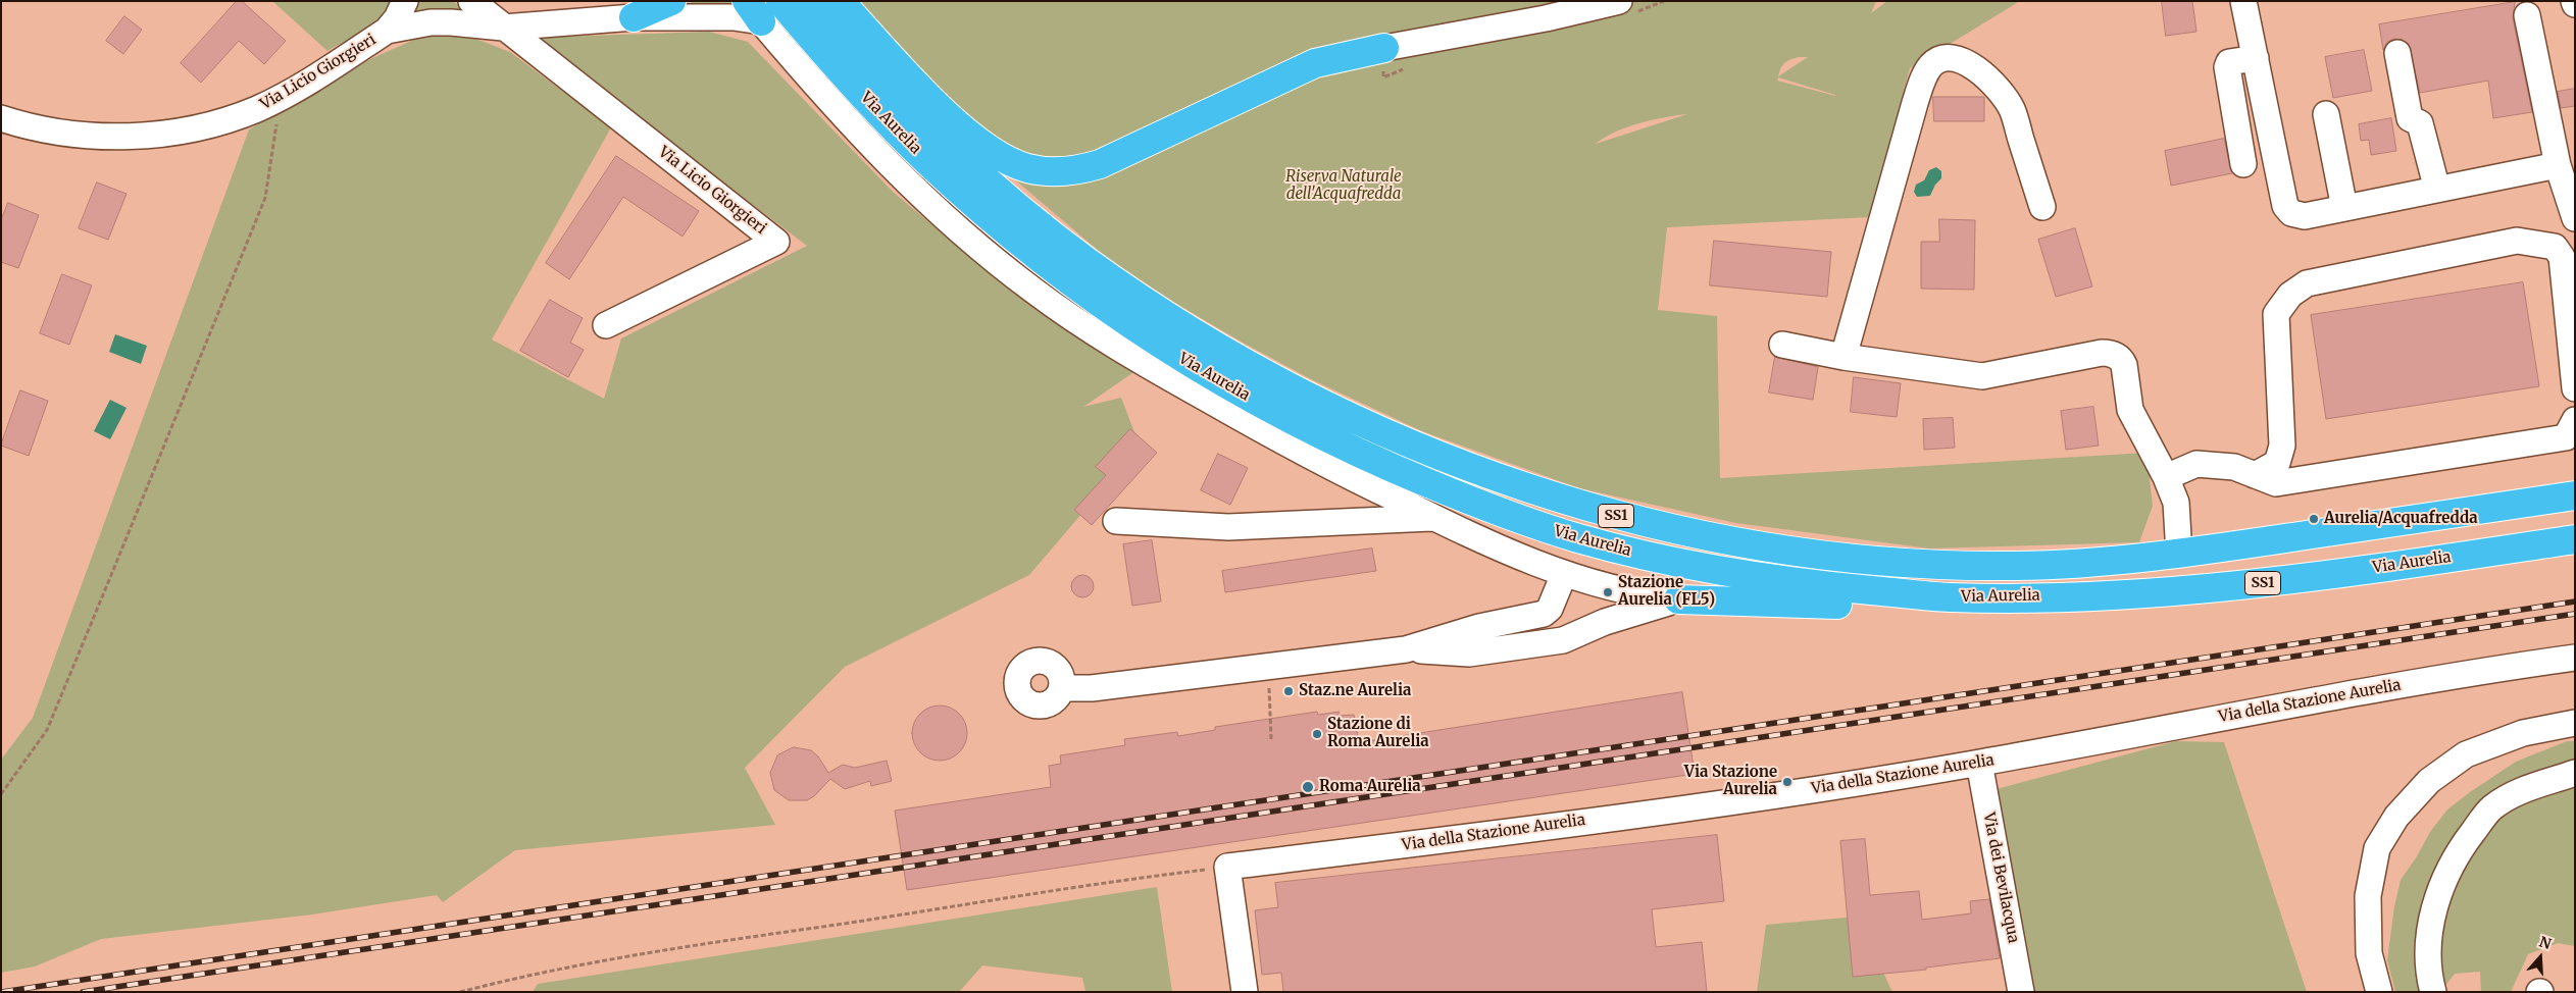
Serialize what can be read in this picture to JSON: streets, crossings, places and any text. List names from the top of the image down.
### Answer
{
  "streets": {
    "highway": ["Via Aurelia", "SS1"],
    "street": ["Via Licio Giorgieri", "Via della Stazione Aurelia", "Via dei Bevilacqua"]
  },
  "crossings": [
    ["Via Licio Giorgieri", "Via Aurelia"],
    ["Via della Stazione Aurelia", "Via dei Bevilacqua"]
  ],
  "parks": ["Riserva Naturale dell'Acquafredda"],
  "places": [
    "Aurelia/Acquafredda",
    "Stazione Aurelia (FL5)",
    "Staz.ne Aurelia",
    "Stazione di Roma Aurelia",
    "Via Stazione Aurelia",
    "Roma Aurelia"
  ],
  "north": "top"
}
